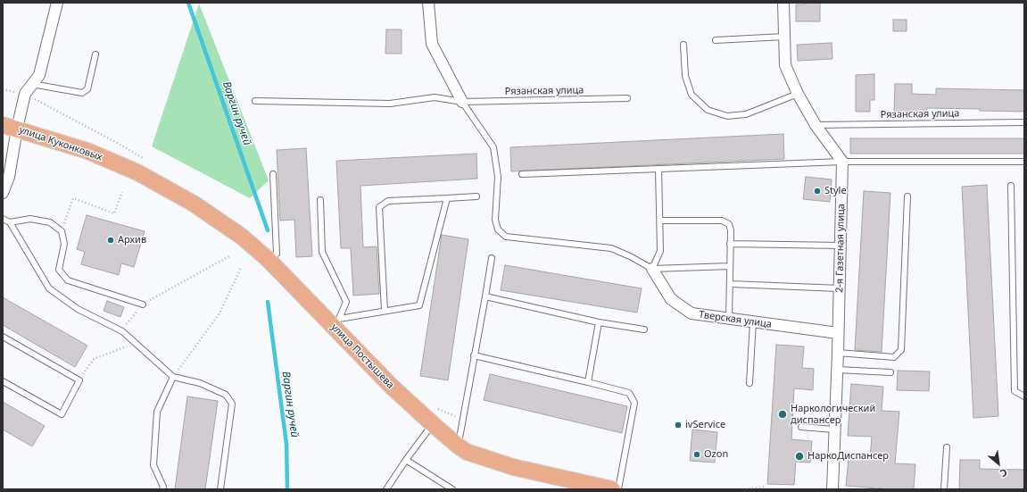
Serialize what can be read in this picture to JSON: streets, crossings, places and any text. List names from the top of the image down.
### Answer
{
  "streets": {
    "main road": ["улица Куконковых", "улица Постышева"],
    "street": ["2-я Газетная улица", "Тверская улица"],
    "lane": ["Рязанская улица"]
  },
  "crossings": [
    ["улица Куконковых", "улица Постышева"],
    ["2-я Газетная улица", "Тверская улица"]
  ],
  "water": ["Варгин ручей"],
  "places": [
    "Style",
    "Архив",
    "Наркологический диспансер",
    "ivService",
    "Ozon",
    "НаркоДиспансер"
  ],
  "north": "bottom right"
}
